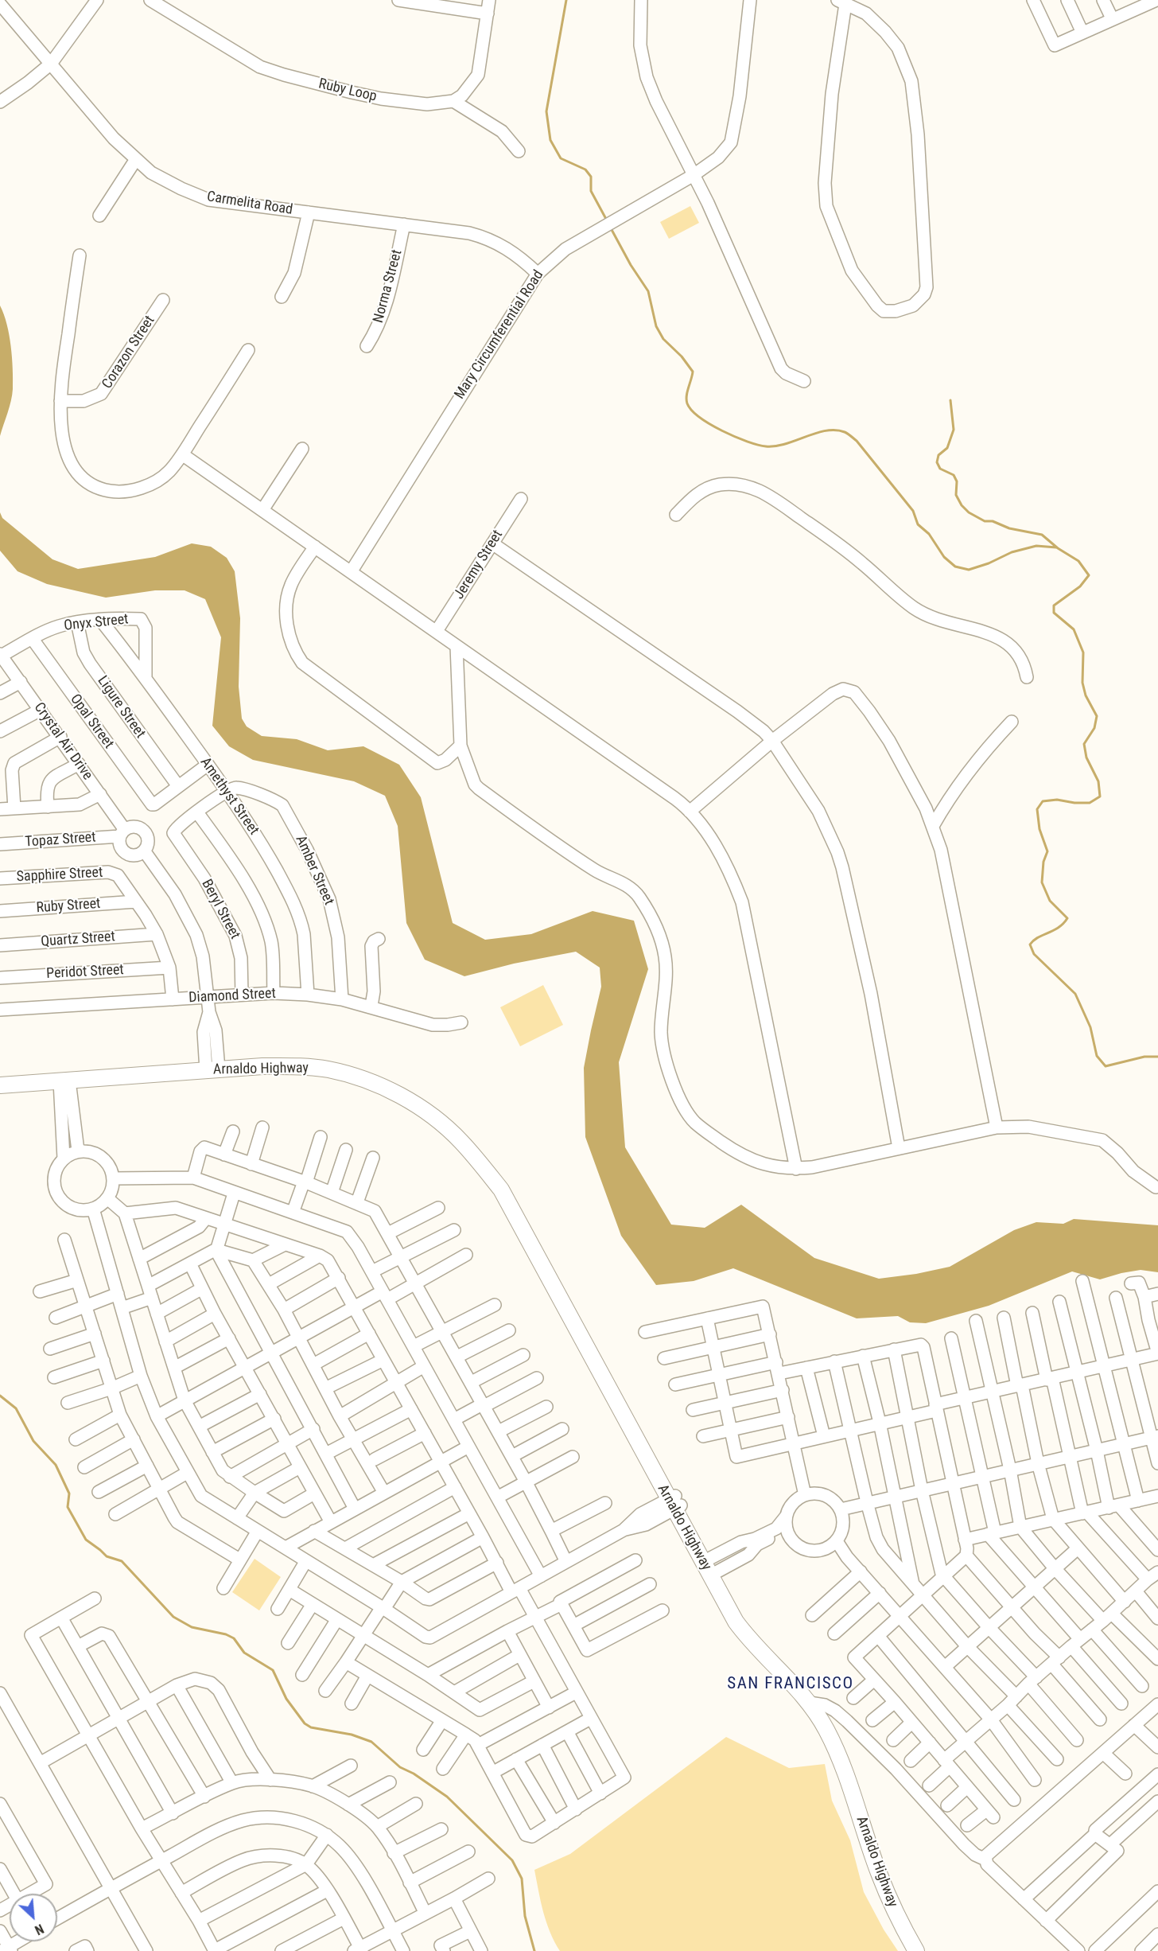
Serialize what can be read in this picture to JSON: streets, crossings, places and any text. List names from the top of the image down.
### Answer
{
  "streets": {
    "main road": ["Arnaldo Highway"],
    "street": [
      "Ruby Loop",
      "Carmelita Road",
      "Norma Street",
      "Mary Circumferential Road",
      "Corazon Street",
      "Jeremy Street",
      "Onyx Street",
      "Ligure Street",
      "Opal Street",
      "Crystal Air Drive",
      "Amethyst Street",
      "Topaz Street",
      "Amber Street",
      "Sapphire Street",
      "Ruby Street",
      "Beryl Street",
      "Quartz Street",
      "Peridot Street",
      "Diamond Street"
    ]
  },
  "crossings": [
    ["Carmelita Road", "Norma Street"],
    ["Carmelita Road", "Mary Circumferential Road"],
    ["Onyx Street", "Ligure Street"],
    ["Onyx Street", "Opal Street"],
    ["Onyx Street", "Crystal Air Drive"],
    ["Onyx Street", "Amethyst Street"],
    ["Ligure Street", "Opal Street"],
    ["Crystal Air Drive", "Topaz Street"],
    ["Amethyst Street", "Amber Street"],
    ["Amethyst Street", "Diamond Street"],
    ["Amber Street", "Diamond Street"],
    ["Sapphire Street", "Ruby Street"],
    ["Beryl Street", "Diamond Street"]
  ],
  "districts": ["SAN FRANCISCO"],
  "north": "bottom right"
}
